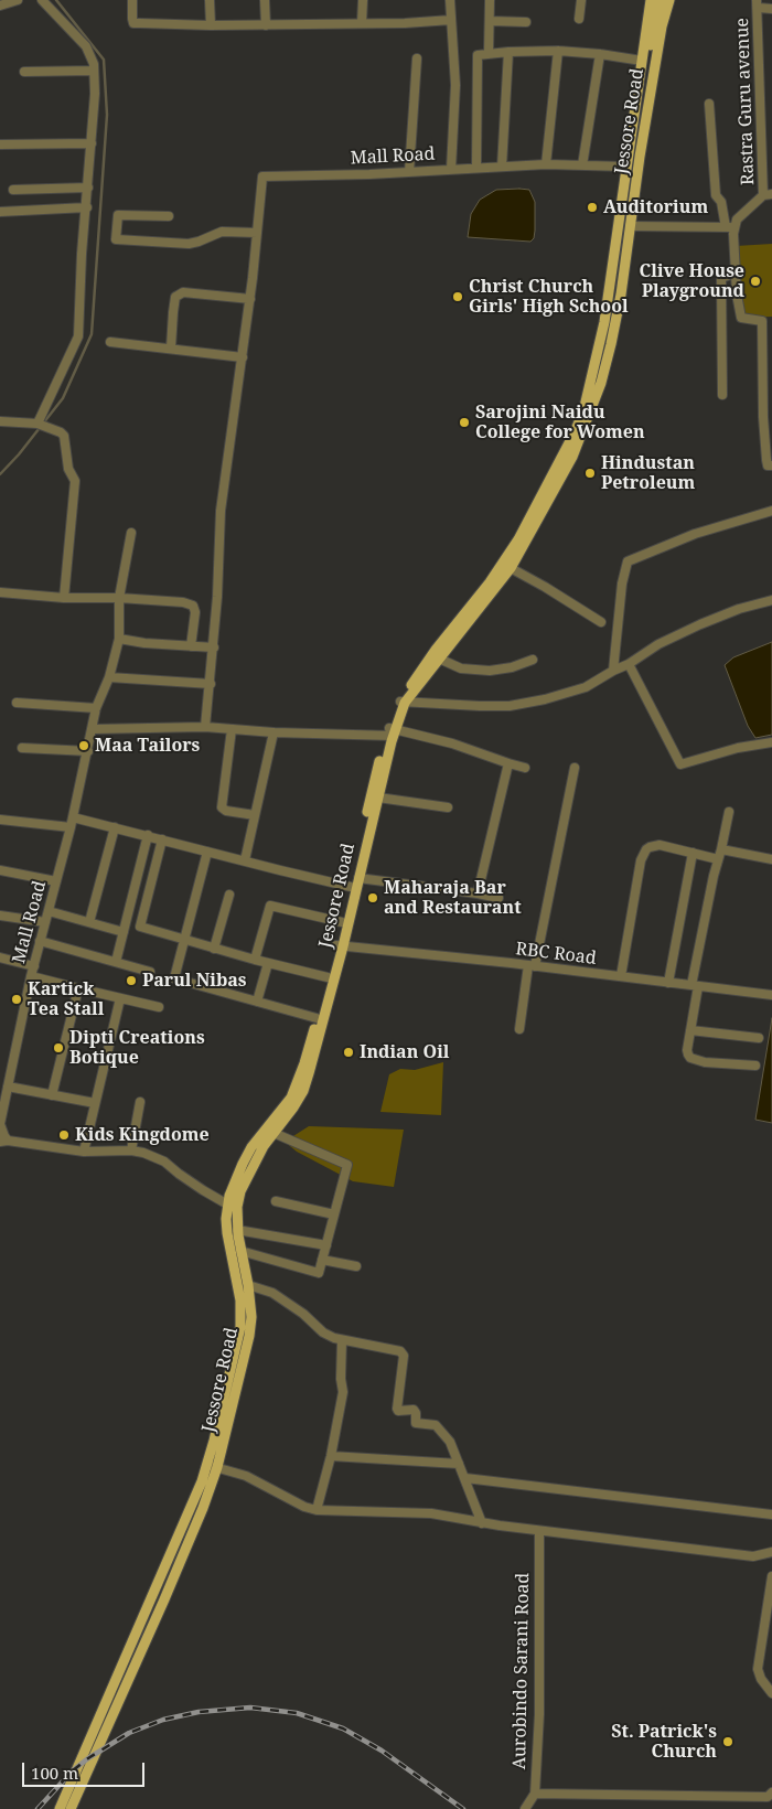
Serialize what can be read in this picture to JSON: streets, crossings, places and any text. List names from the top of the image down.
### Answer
{
  "streets": {
    "main road": ["Jessore Road"],
    "street": [
      "Rastra Guru avenue",
      "Mall Road",
      "RBC Road",
      "Aurobindo Sarani Road"
    ]
  },
  "crossings": [
    ["Jessore Road", "Mall Road"],
    ["Jessore Road", "RBC Road"]
  ],
  "places": [
    "Auditorium",
    "Clive House Playground",
    "Christ Church Girls' High School",
    "Sarojini Naidu College for Women",
    "Hindustan Petroleum",
    "Maa Tailors",
    "Maharaja Bar and Restaurant",
    "Parul Nibas",
    "Kartick Tea Stall",
    "Dipti Creations Botique",
    "Indian Oil",
    "Kids Kingdome",
    "St. Patrick's Church"
  ],
  "scale_bar": "100 m"
}
